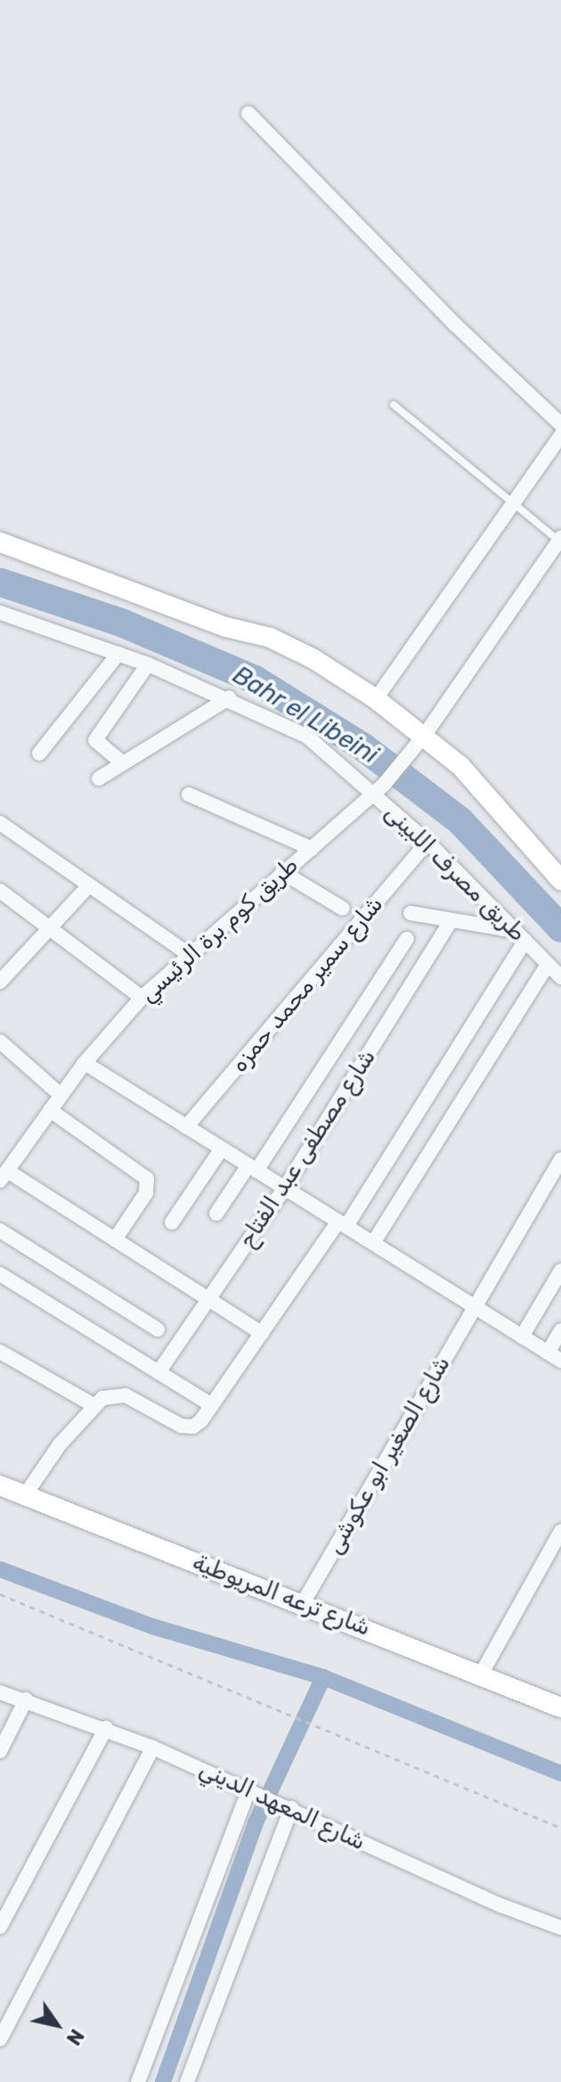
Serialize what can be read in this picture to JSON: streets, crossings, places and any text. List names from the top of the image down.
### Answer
{
  "streets": {
    "street": [
      "طريق مصرف اللبينى",
      "طريق كوم برة الرئيسي",
      "شارع سمير محمد حمزه",
      "شارع مصطفى عبد الفتاح",
      "شارع الصغير ابو عكوشى",
      "شارع ترعه المريوطية",
      "شارع المعهد الديني"
    ]
  },
  "crossings": [
    ["طريق مصرف اللبينى", "طريق كوم برة الرئيسي"],
    ["طريق مصرف اللبينى", "شارع سمير محمد حمزه"],
    ["شارع الصغير ابو عكوشى", "شارع ترعه المريوطية"]
  ],
  "water": ["Bahr el Libeini"],
  "north": "bottom right"
}
